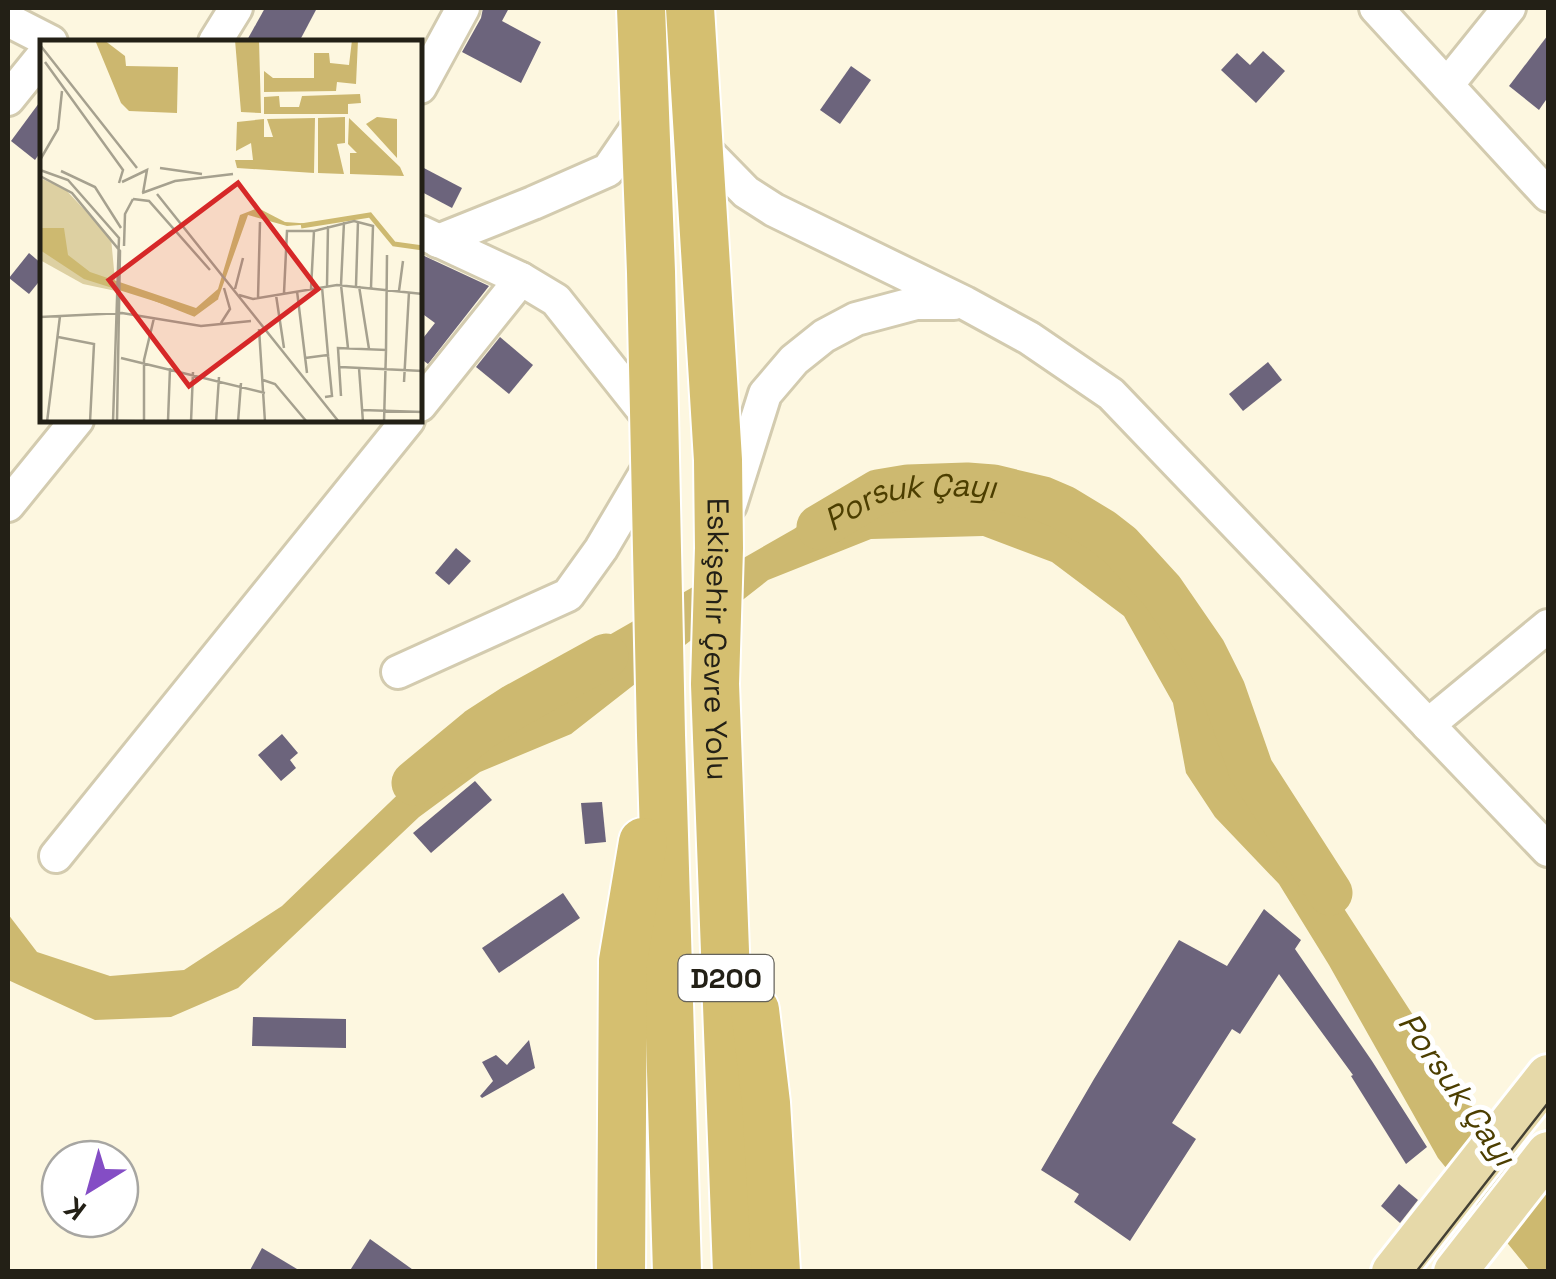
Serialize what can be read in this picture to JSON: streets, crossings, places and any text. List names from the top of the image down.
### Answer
{
  "streets": {
    "highway": ["Eskişehir Çevre Yolu", "D200"]
  },
  "water": ["Porsuk Çayı"],
  "north": "bottom left"
}
